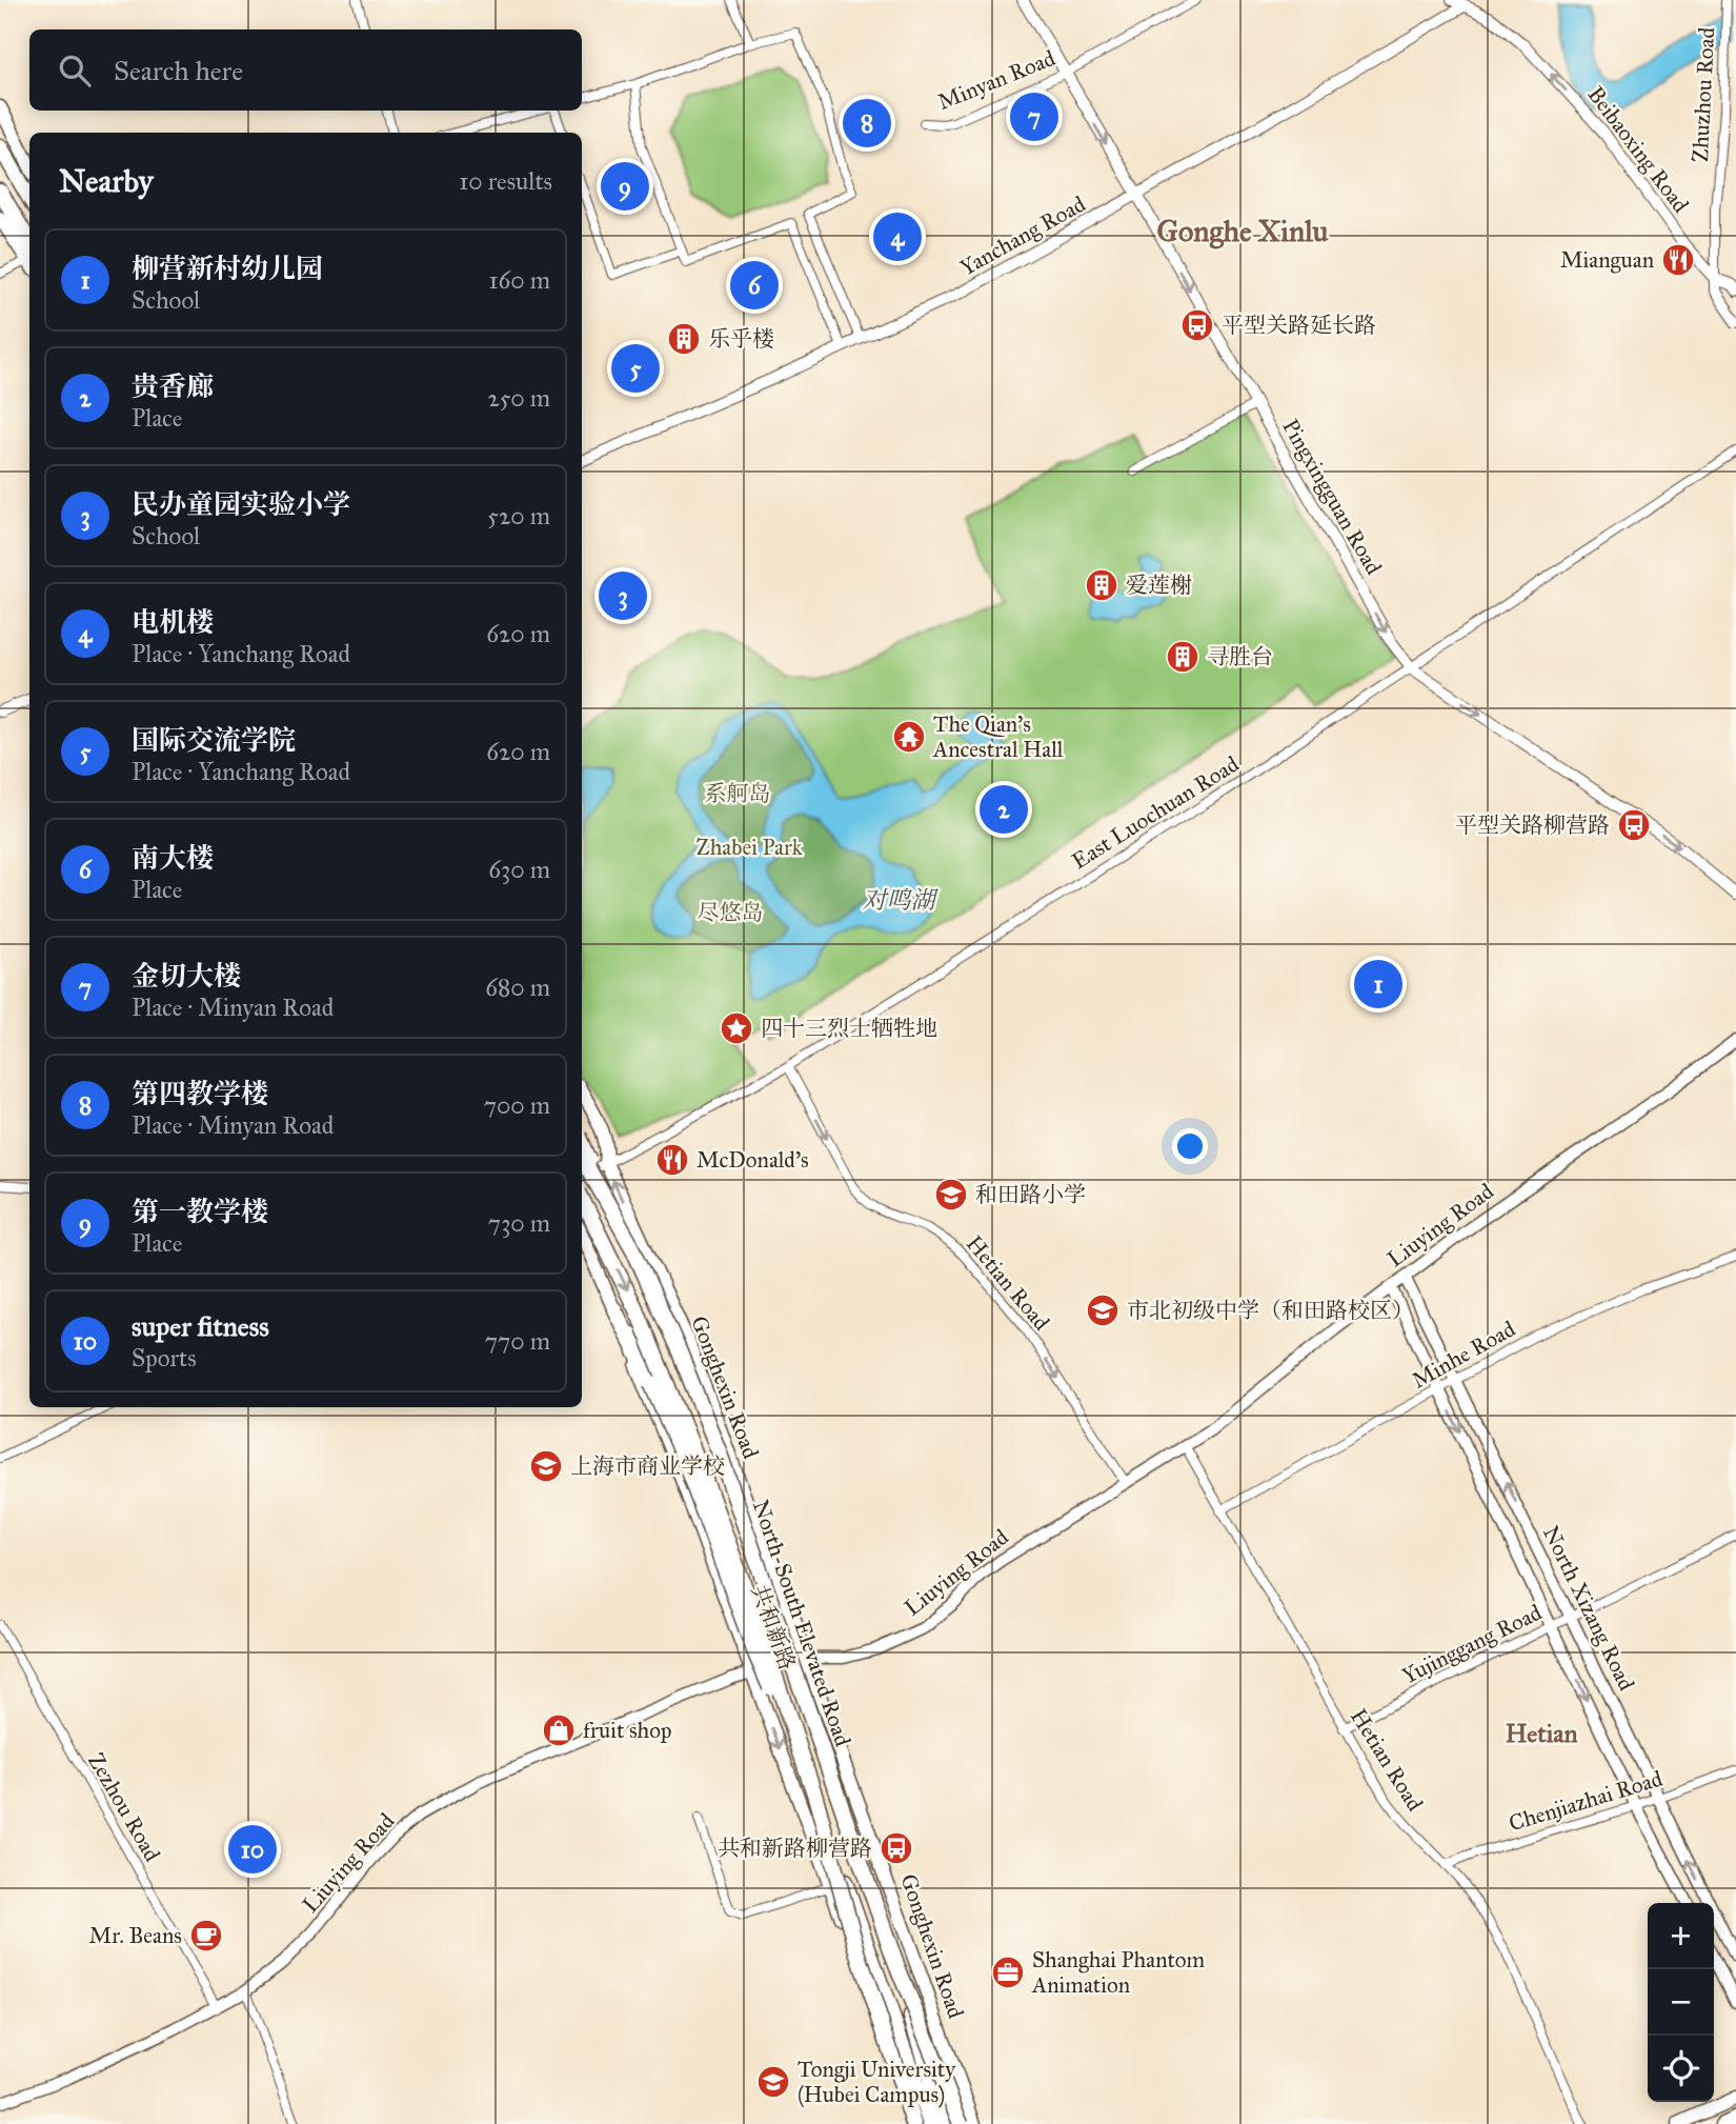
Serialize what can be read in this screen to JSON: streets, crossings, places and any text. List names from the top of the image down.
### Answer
{
  "streets": {
    "highway": ["North-South Elevated Road"],
    "main road": [
      "Liuying Road",
      "Gonghexin Road",
      "North Xizang Road",
      "共和新路"
    ],
    "street": [
      "Minyan Road",
      "Zhuzhou Road",
      "Beibaoxing Road",
      "Yanchang Road",
      "Pingxingguan Road",
      "East Luochuan Road",
      "Hetian Road",
      "Minhe Road",
      "Yujinggang Road",
      "Chenjiazhai Road",
      "Zezhou Road"
    ]
  },
  "crossings": [
    ["Minyan Road", "Pingxingguan Road"],
    ["Zhuzhou Road", "Beibaoxing Road"],
    ["Beibaoxing Road", "Yanchang Road"],
    ["Yanchang Road", "Pingxingguan Road"],
    ["Pingxingguan Road", "East Luochuan Road"],
    ["East Luochuan Road", "Hetian Road"],
    ["East Luochuan Road", "Gonghexin Road"],
    ["Liuying Road", "Hetian Road"],
    ["Liuying Road", "Gonghexin Road"],
    ["Liuying Road", "North Xizang Road"],
    ["Liuying Road", "共和新路"],
    ["Liuying Road", "Zezhou Road"],
    ["Hetian Road", "Minhe Road"],
    ["Hetian Road", "Yujinggang Road"],
    ["Hetian Road", "Chenjiazhai Road"],
    ["Minhe Road", "North Xizang Road"],
    ["Gonghexin Road", "共和新路"],
    ["North Xizang Road", "Yujinggang Road"],
    ["North Xizang Road", "Chenjiazhai Road"]
  ],
  "one_way": ["Beibaoxing Road", "Pingxingguan Road", "Hetian Road"],
  "districts": ["Gonghe Xinlu", "Hetian"],
  "water": ["对鸣湖"],
  "parks": ["系舸岛", "Zhabei Park", "尽悠岛"],
  "places": {
    "restaurant": ["Mianguan", "McDonald's"],
    "bus stop": ["平型关路延长路", "平型关路柳营路", "共和新路柳营路"],
    "building": ["乐乎楼", "爱莲榭", "寻胜台"],
    "temple": ["The Qian's Ancestral Hall"],
    "place": ["四十三烈士牺牲地"],
    "school or university": [
      "和田路小学",
      "市北初级中学（和田路校区）",
      "上海市商业学校",
      "Tongji University (Hubei Campus)"
    ],
    "shop": ["fruit shop"],
    "cafe": ["Mr. Beans"],
    "office": ["Shanghai Phantom Animation"]
  },
  "page": {
    "search": "Search here",
    "pins": [
      "7",
      "8",
      "9",
      "4",
      "6",
      "5",
      "3",
      "2",
      "1",
      "10"
    ],
    "heading": ["Nearby", "10 results"],
    "list": [
      {
        "mark": "1",
        "name": "柳营新村幼儿园",
        "note": "School",
        "value": "160 m"
      },
      {
        "mark": "2",
        "name": "贵香廊",
        "note": "Place",
        "value": "250 m"
      },
      {
        "mark": "3",
        "name": "民办童园实验小学",
        "note": "School",
        "value": "520 m"
      },
      {
        "mark": "4",
        "name": "电机楼",
        "note": "Place · Yanchang Road",
        "value": "620 m"
      },
      {
        "mark": "5",
        "name": "国际交流学院",
        "note": "Place · Yanchang Road",
        "value": "620 m"
      },
      {
        "mark": "6",
        "name": "南大楼",
        "note": "Place",
        "value": "630 m"
      },
      {
        "mark": "7",
        "name": "金切大楼",
        "note": "Place · Minyan Road",
        "value": "680 m"
      },
      {
        "mark": "8",
        "name": "第四教学楼",
        "note": "Place · Minyan Road",
        "value": "700 m"
      },
      {
        "mark": "9",
        "name": "第一教学楼",
        "note": "Place",
        "value": "730 m"
      },
      {
        "mark": "10",
        "name": "super fitness",
        "note": "Sports",
        "value": "770 m"
      }
    ],
    "map_buttons": ["+", "−"]
  }
}
